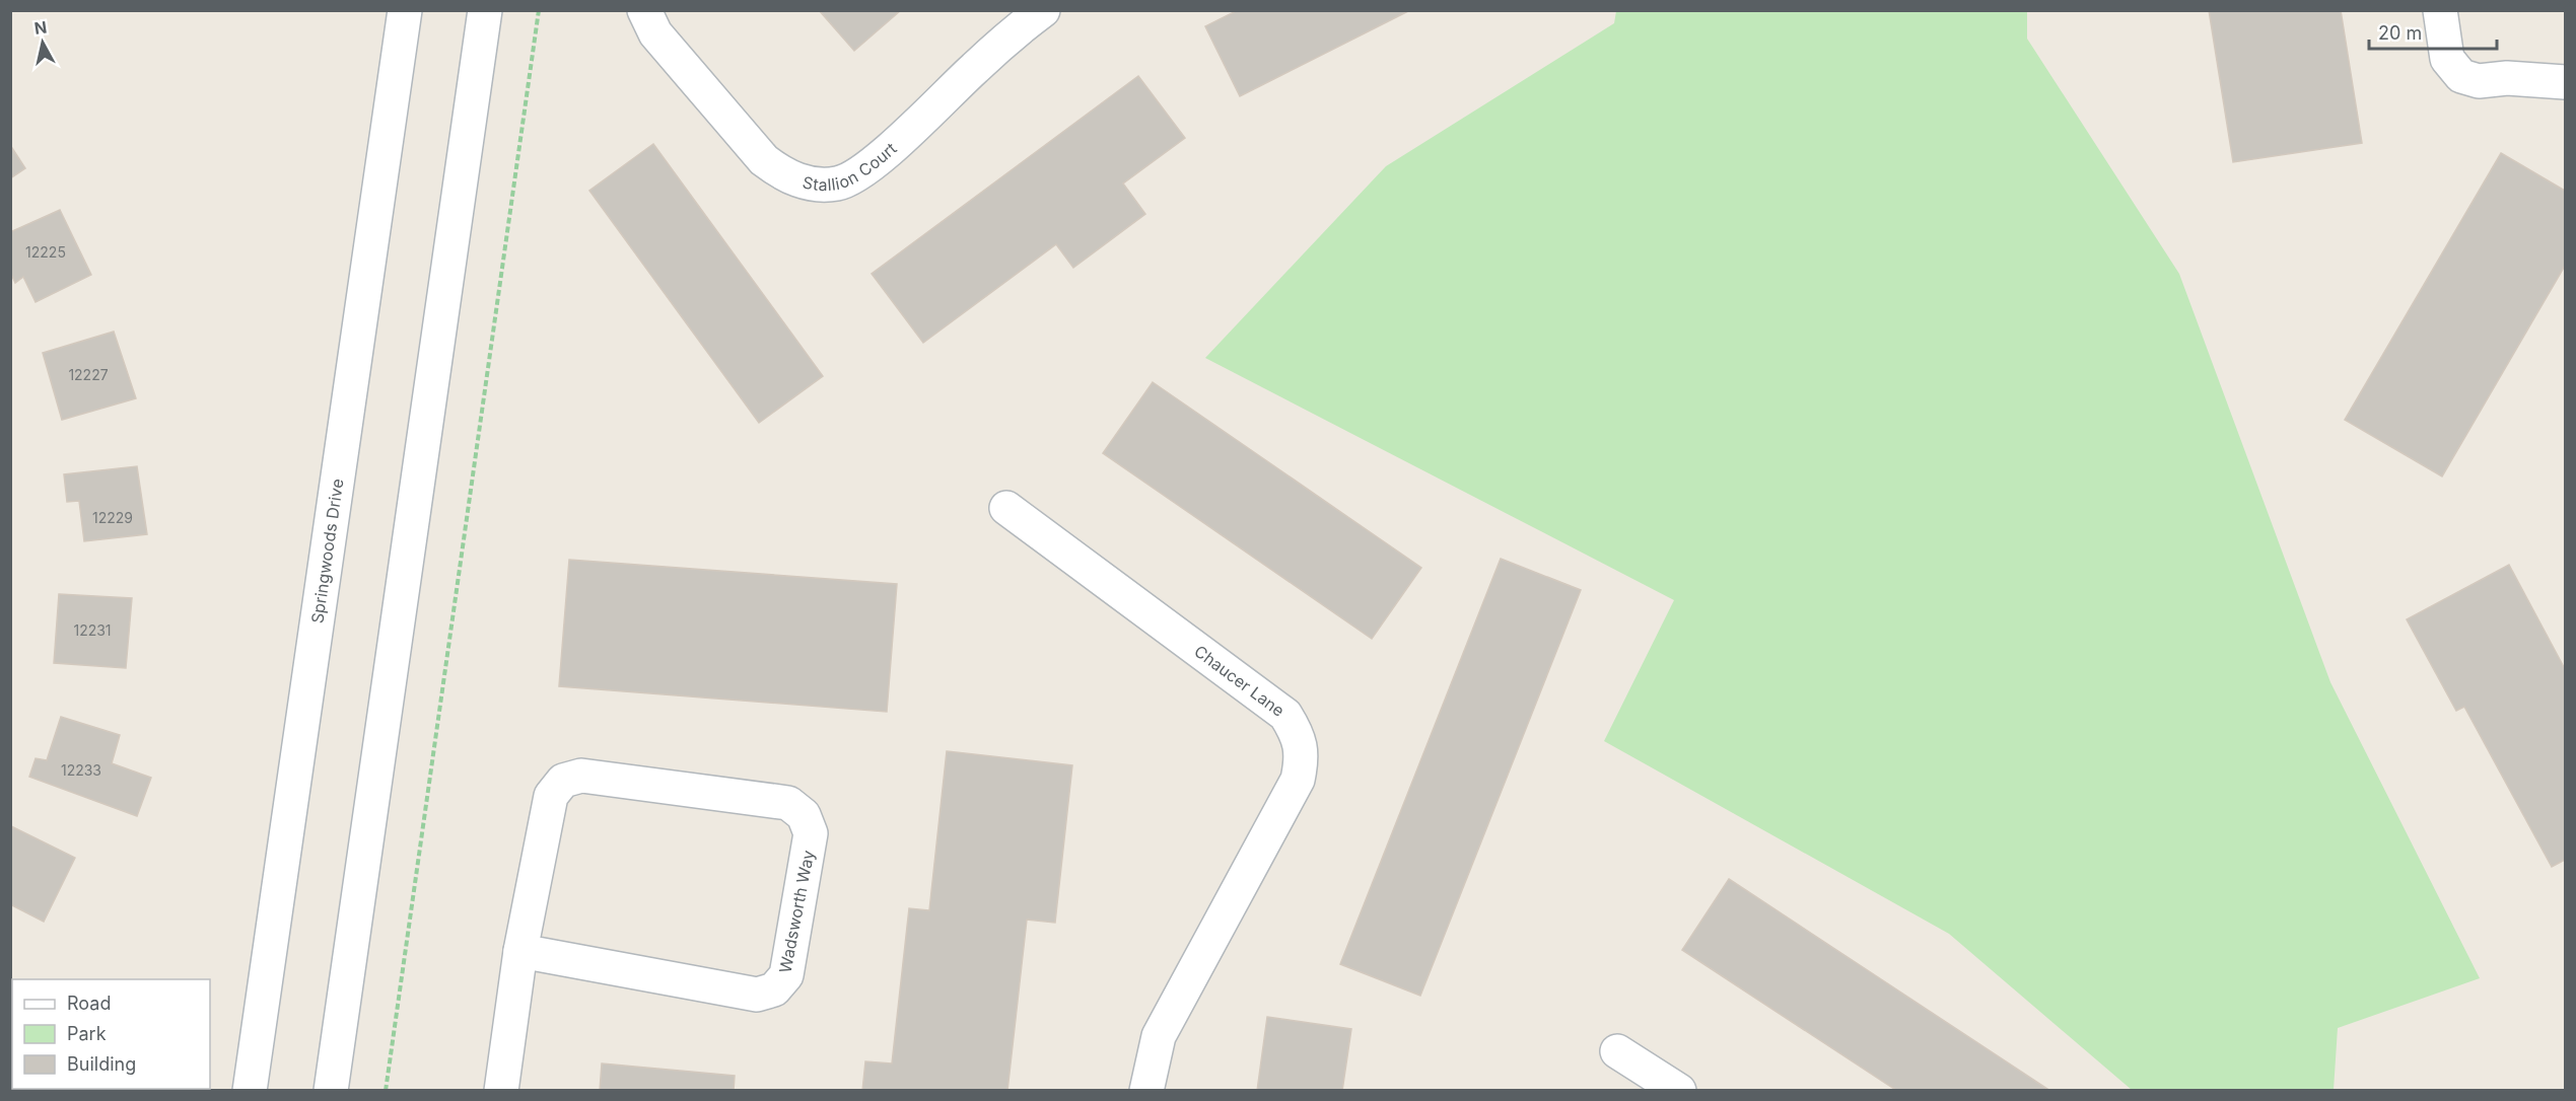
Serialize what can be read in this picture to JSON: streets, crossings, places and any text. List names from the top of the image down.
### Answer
{
  "streets": {
    "street": [
      "Stallion Court",
      "Springwoods Drive",
      "Chaucer Lane",
      "Wadsworth Way"
    ]
  },
  "house_numbers": [
    "12225",
    "12227",
    "12229",
    "12231",
    "12233"
  ],
  "legend": ["Road", "Park", "Building"],
  "scale_bar": "20 m",
  "north": "top"
}
